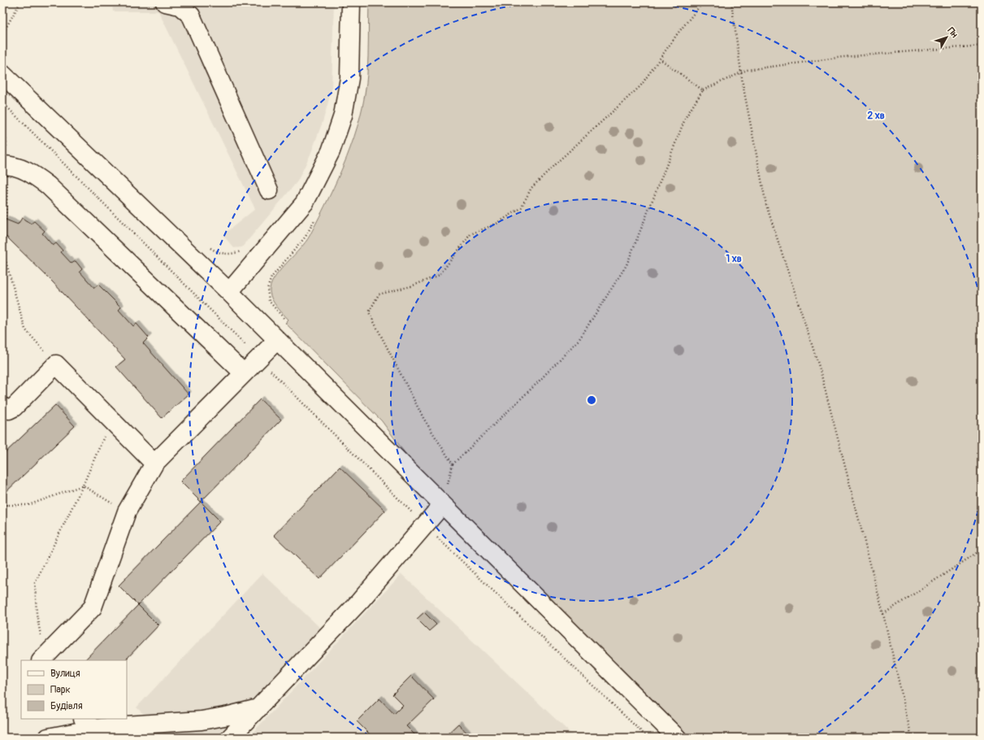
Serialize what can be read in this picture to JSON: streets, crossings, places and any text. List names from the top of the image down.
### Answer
{
  "legend": ["Вулиця", "Парк", "Будівля"],
  "north": "top right",
  "rings": ["2 хв", "1 хв"]
}
